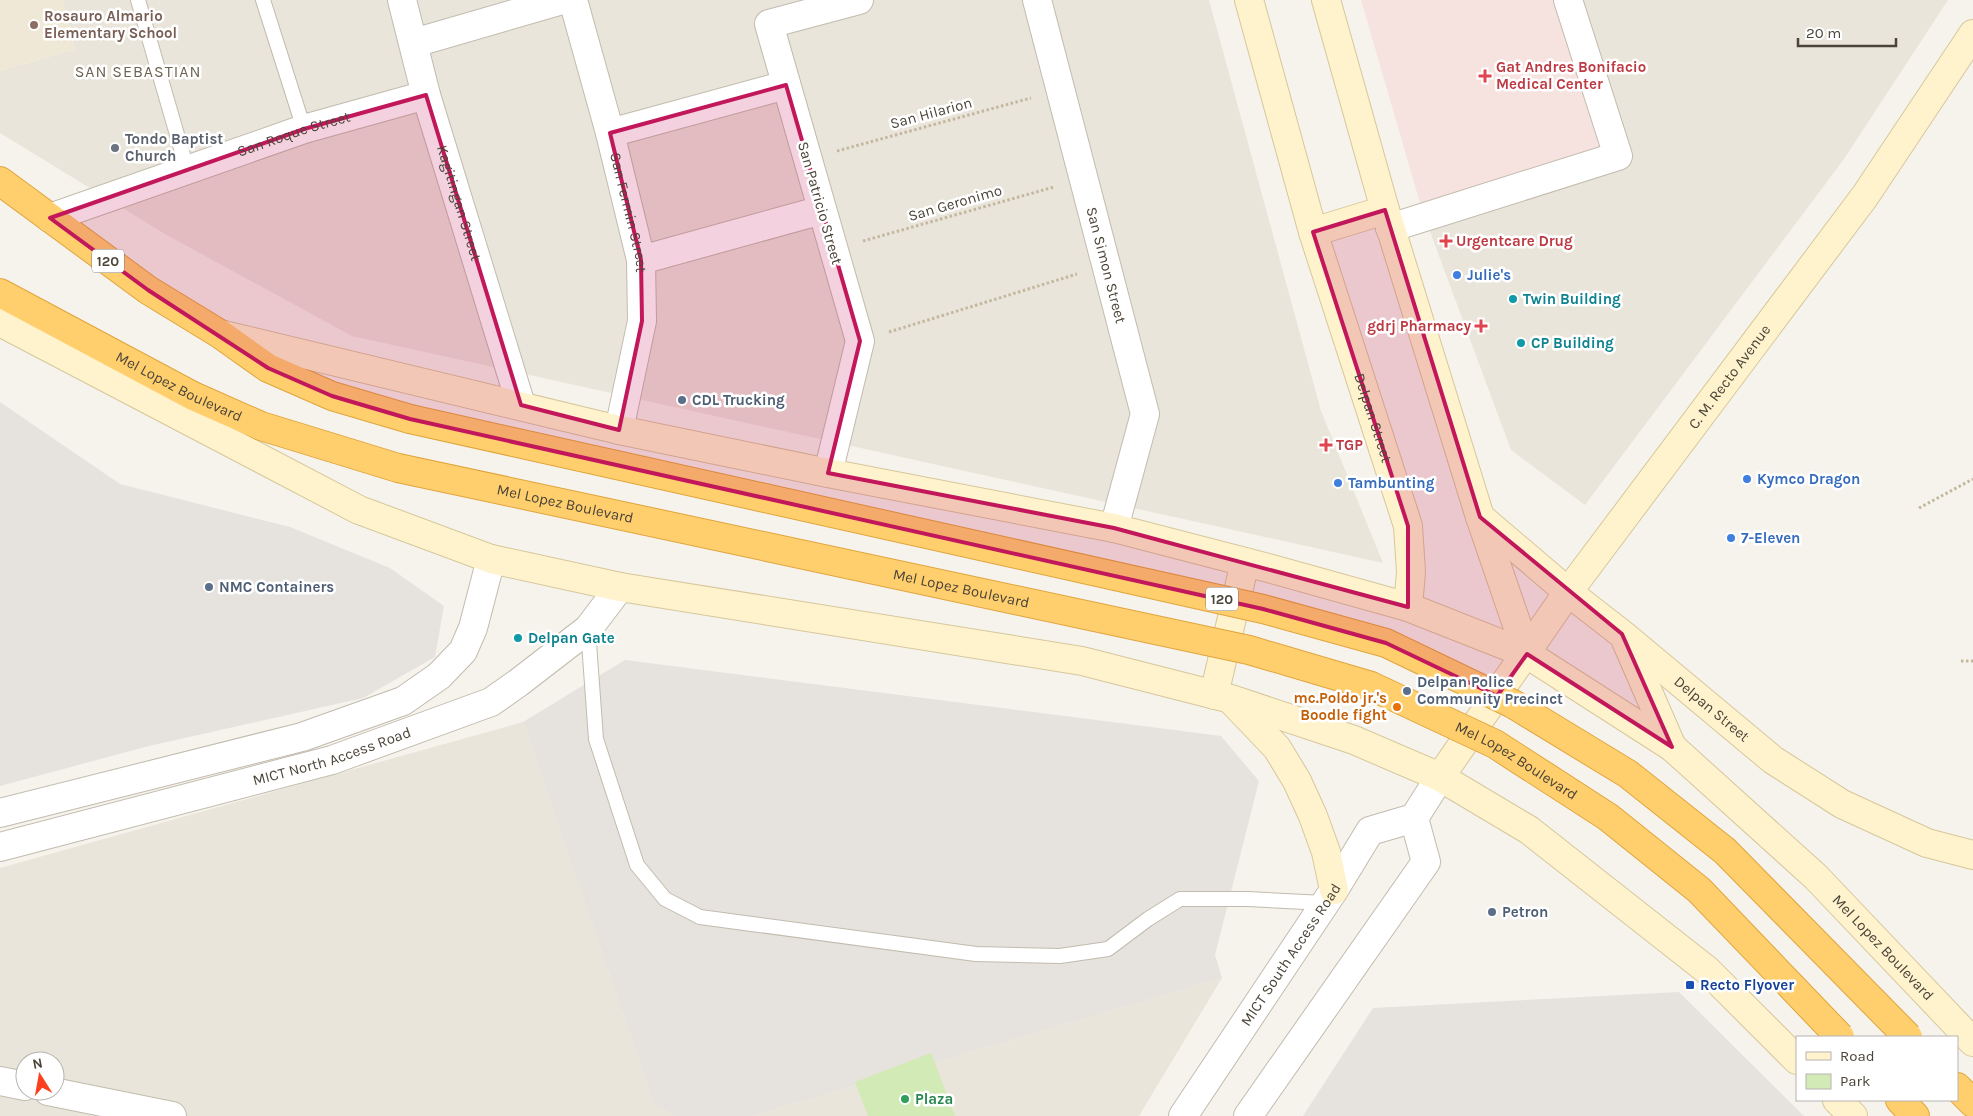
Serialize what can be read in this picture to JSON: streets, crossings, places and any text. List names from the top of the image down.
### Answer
{
  "streets": {
    "highway": ["120", "Mel Lopez Boulevard"],
    "main road": ["C. M. Recto Avenue", "Delpan Street"],
    "street": [
      "San Roque Street",
      "Kagitingan Street",
      "San Patricio Street",
      "San Fermin Street",
      "San Simon Street",
      "MICT North Access Road",
      "MICT South Access Road"
    ],
    "path": ["San Hilarion", "San Geronimo"]
  },
  "crossings": [
    ["San Hilarion", "San Patricio Street"],
    ["San Hilarion", "San Simon Street"],
    ["San Roque Street", "Kagitingan Street"],
    ["San Roque Street", "Mel Lopez Boulevard"],
    ["Kagitingan Street", "Mel Lopez Boulevard"],
    ["San Patricio Street", "San Geronimo"],
    ["San Patricio Street", "Mel Lopez Boulevard"],
    ["San Geronimo", "San Simon Street"],
    ["San Fermin Street", "Mel Lopez Boulevard"],
    ["San Simon Street", "Mel Lopez Boulevard"],
    ["C. M. Recto Avenue", "Mel Lopez Boulevard"],
    ["C. M. Recto Avenue", "Delpan Street"],
    ["Mel Lopez Boulevard", "Delpan Street"],
    ["Mel Lopez Boulevard", "MICT North Access Road"]
  ],
  "districts": ["SAN SEBASTIAN"],
  "places": {
    "other": [
      "Rosauro Almario Elementary School",
      "Tondo Baptist Church",
      "Julie's",
      "Twin Building",
      "CP Building",
      "CDL Trucking",
      "Kymco Dragon",
      "Tambunting",
      "7-Eleven",
      "NMC Containers",
      "Delpan Gate",
      "Delpan Police Community Precinct",
      "mc.Poldo jr.'s Boodle fight",
      "Petron",
      "Plaza"
    ],
    "health": [
      "Gat Andres Bonifacio Medical Center",
      "Urgentcare Drug",
      "gdrj Pharmacy",
      "TGP"
    ],
    "transit": ["Recto Flyover"]
  },
  "legend": ["Road", "Park"],
  "scale_bar": "20 m",
  "north": "top"
}
